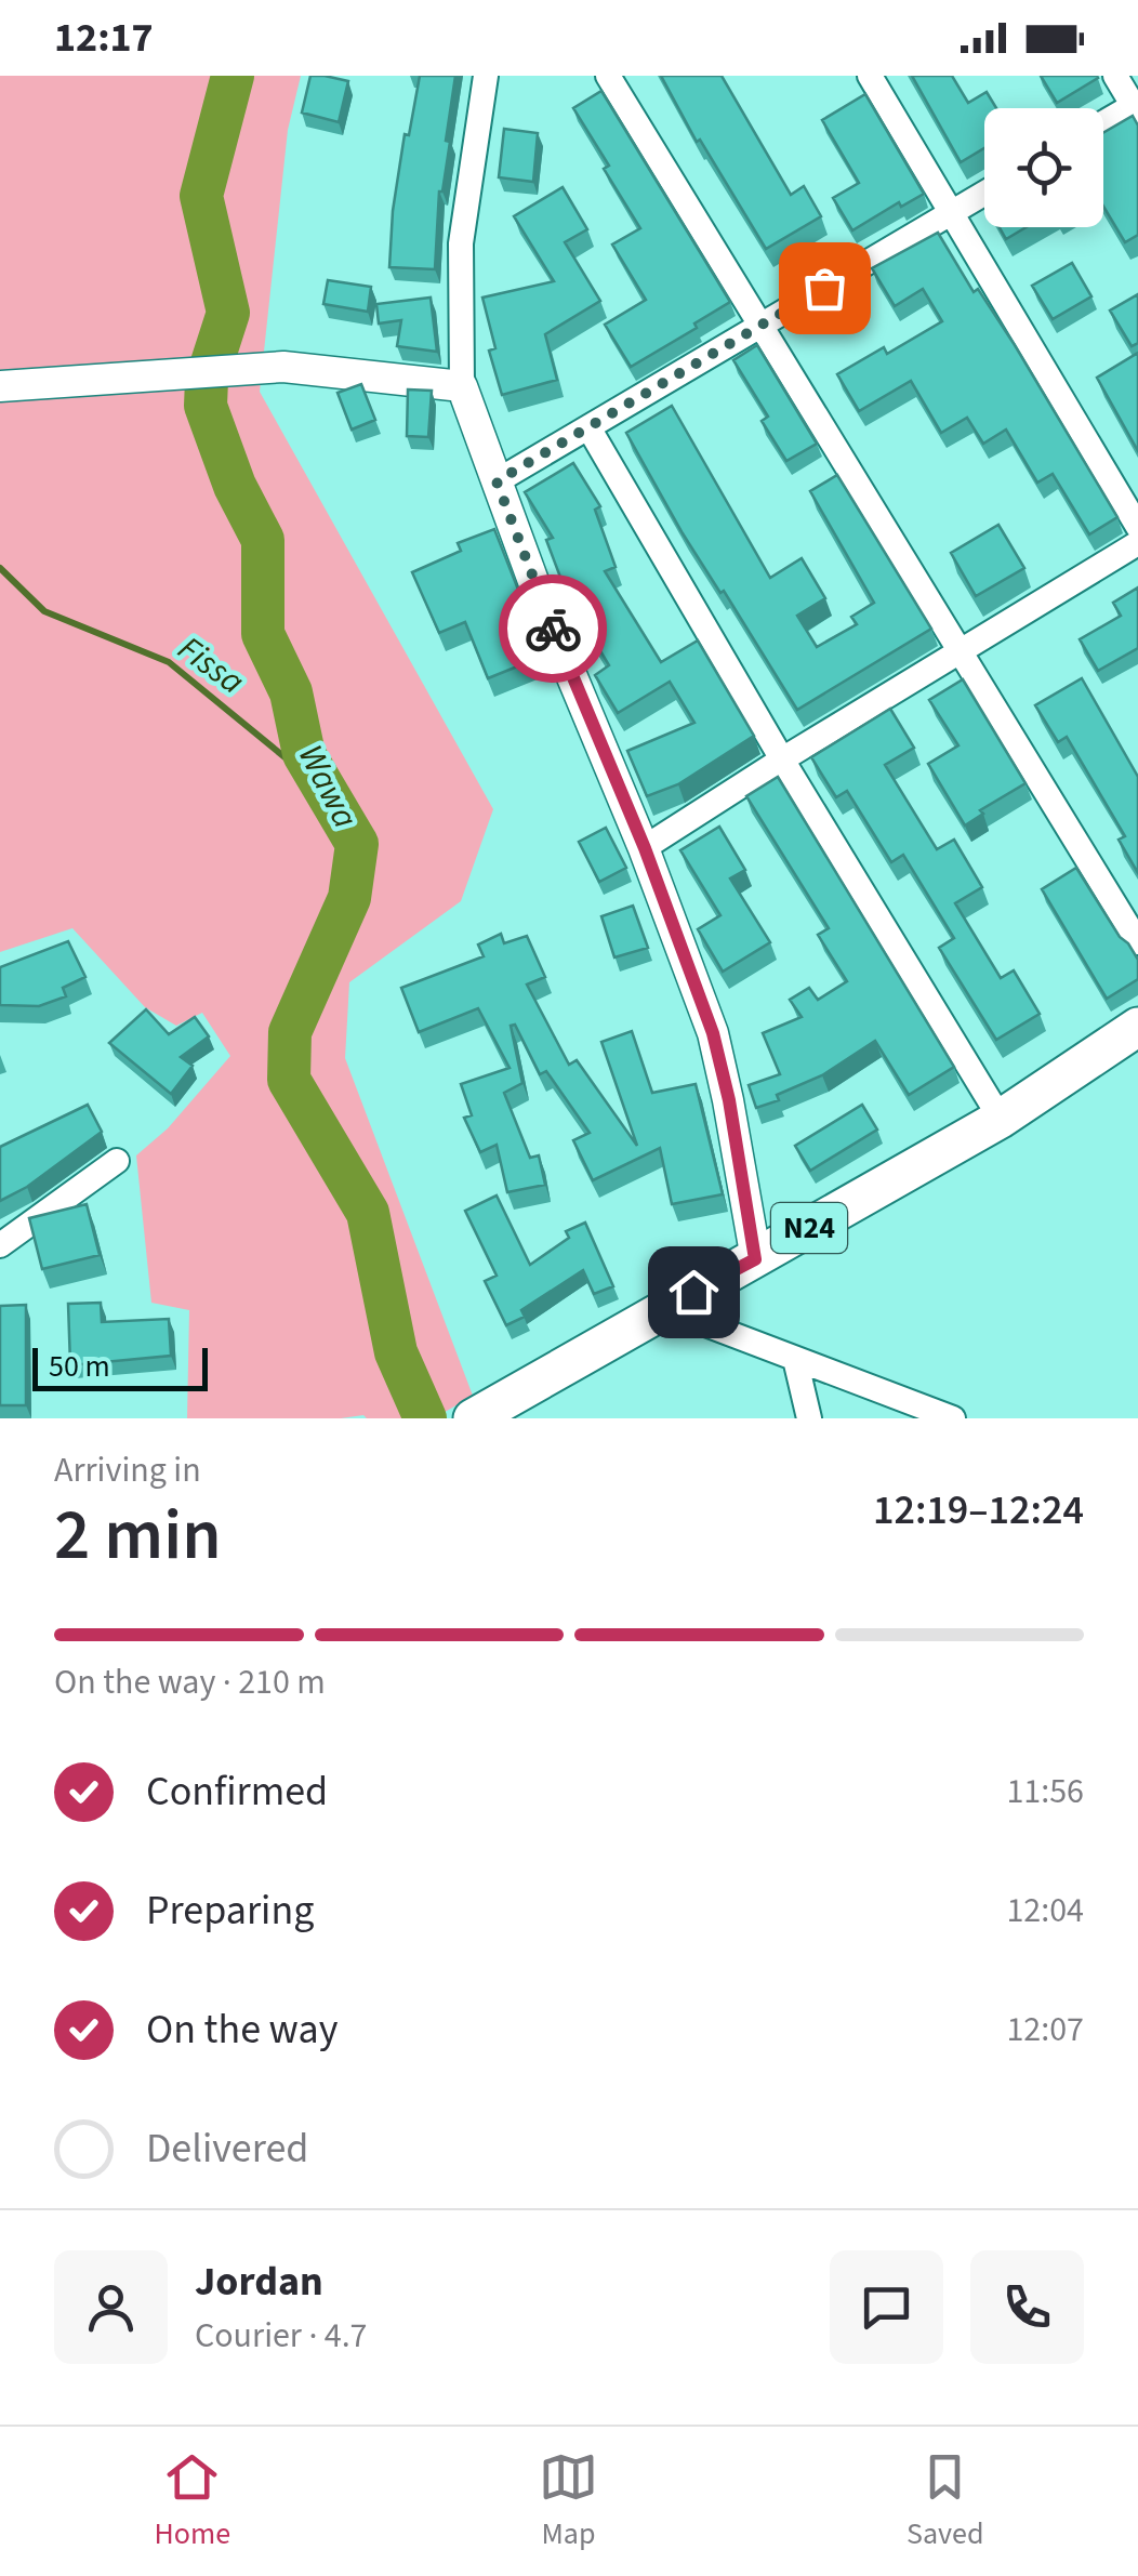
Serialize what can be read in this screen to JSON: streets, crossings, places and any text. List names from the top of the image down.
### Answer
{
  "streets": {
    "main road": ["N24"]
  },
  "water": ["Fissa", "Wawa"],
  "scale_bar": "50 m",
  "page": {
    "status": "12:17",
    "scale": "50 m",
    "heading": ["2 min", "Arriving in", "12:19–12:24"],
    "panel": ["Jordan", "Courier · 4.7"],
    "bar": "On the way · 210 m",
    "list": [
      ["Confirmed", "11:56"],
      ["Preparing", "12:04"],
      ["On the way", "12:07"],
      "Delivered"
    ],
    "tabs": ["Home", "Map", "Saved"]
  }
}
